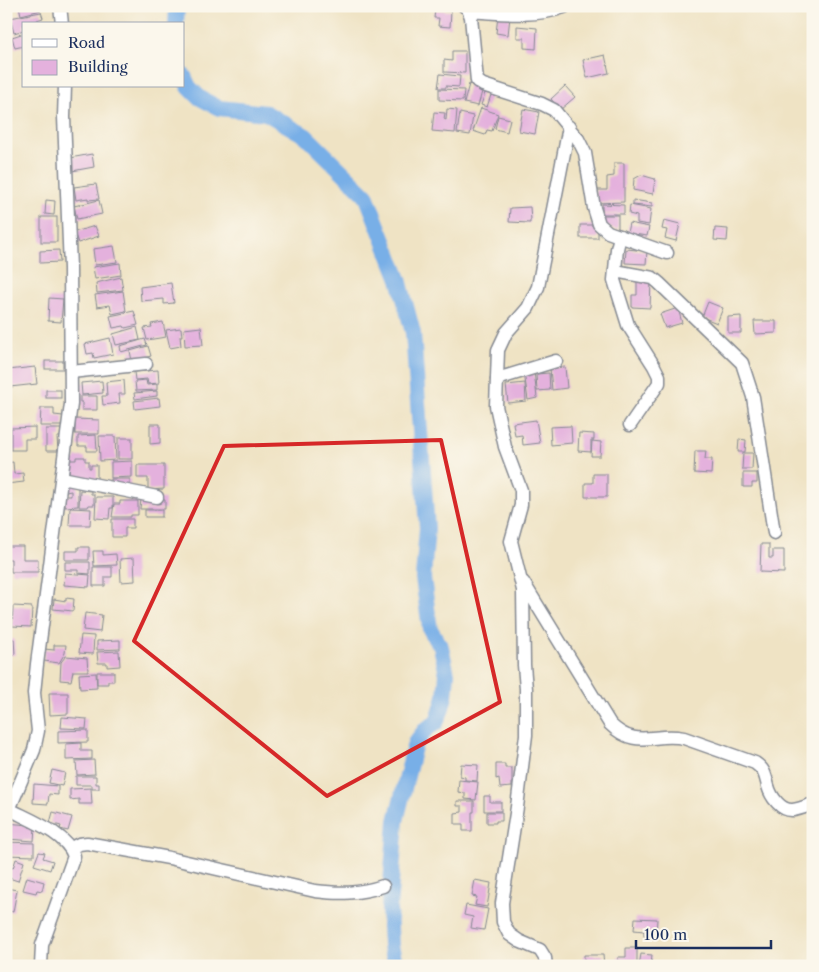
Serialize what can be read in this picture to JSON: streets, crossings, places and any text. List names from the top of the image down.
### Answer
{
  "legend": ["Road", "Building"],
  "scale_bar": "100 m"
}
